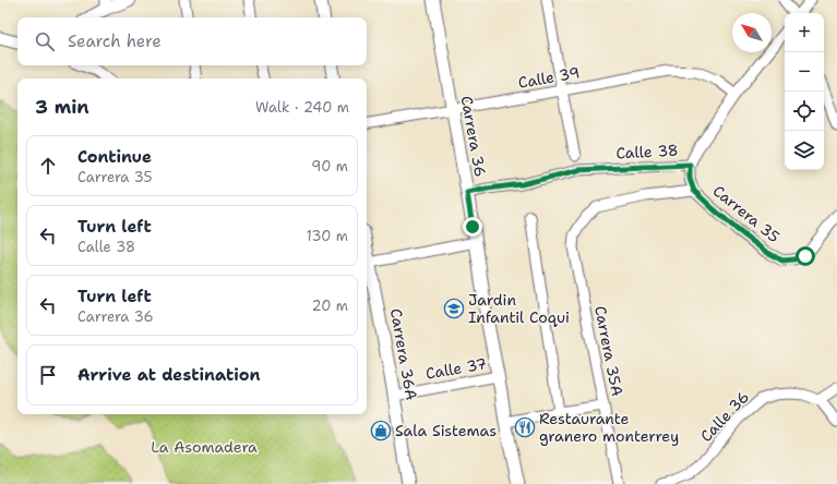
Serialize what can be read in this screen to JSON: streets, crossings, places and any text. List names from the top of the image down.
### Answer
{
  "streets": {
    "street": [
      "Calle 39",
      "Carrera 36",
      "Calle 38",
      "Carrera 35",
      "Carrera 35A",
      "Carrera 36A",
      "Calle 37",
      "Calle 36"
    ]
  },
  "crossings": [
    ["Calle 39", "Carrera 36"],
    ["Calle 39", "Calle 38"],
    ["Carrera 36", "Calle 38"],
    ["Carrera 36", "Calle 37"],
    ["Calle 38", "Carrera 35"],
    ["Carrera 35", "Carrera 35A"],
    ["Carrera 36A", "Calle 37"]
  ],
  "parks": ["La Asomadera"],
  "places": {
    "school or university": ["Jardin Infantil Coqui"],
    "restaurant": ["Restaurante granero monterrey"],
    "shop": ["Sala Sistemas"]
  },
  "north": "top left",
  "page": {
    "map_buttons": ["+", "−"],
    "search": "Search here",
    "heading": ["3 min", "Walk · 240 m"],
    "list": [
      ["Continue", "Carrera 35", "90 m"],
      ["Turn left", "Calle 38", "130 m"],
      ["Turn left", "Carrera 36", "20 m"],
      "Arrive at destination"
    ]
  }
}
